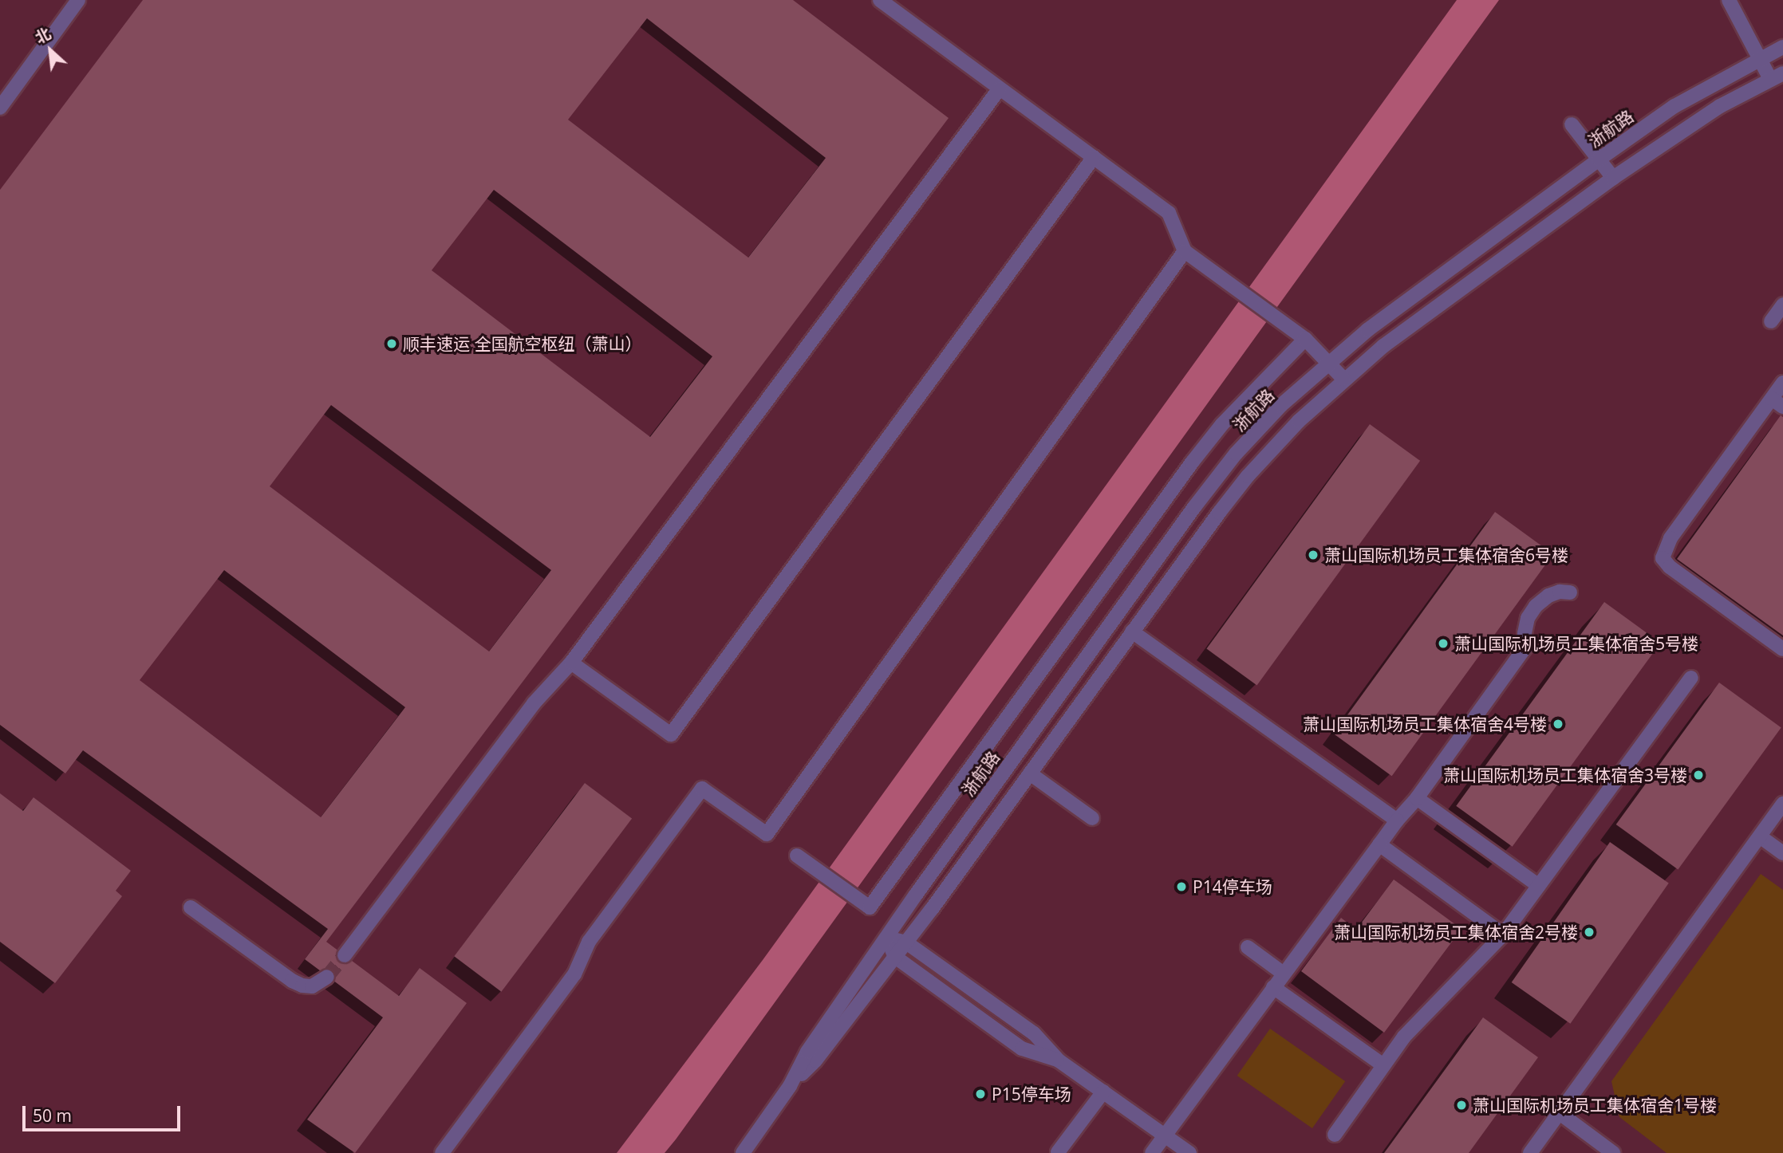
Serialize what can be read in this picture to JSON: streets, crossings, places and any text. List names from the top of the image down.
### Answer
{
  "streets": {
    "street": ["浙航路"]
  },
  "places": [
    "顺丰速运 全国航空枢纽（萧山）",
    "萧山国际机场员工集体宿舍6号楼",
    "萧山国际机场员工集体宿舍5号楼",
    "萧山国际机场员工集体宿舍4号楼",
    "萧山国际机场员工集体宿舍3号楼",
    "P14停车场",
    "萧山国际机场员工集体宿舍2号楼",
    "P15停车场",
    "萧山国际机场员工集体宿舍1号楼"
  ],
  "scale_bar": "50 m",
  "north": "top left"
}
